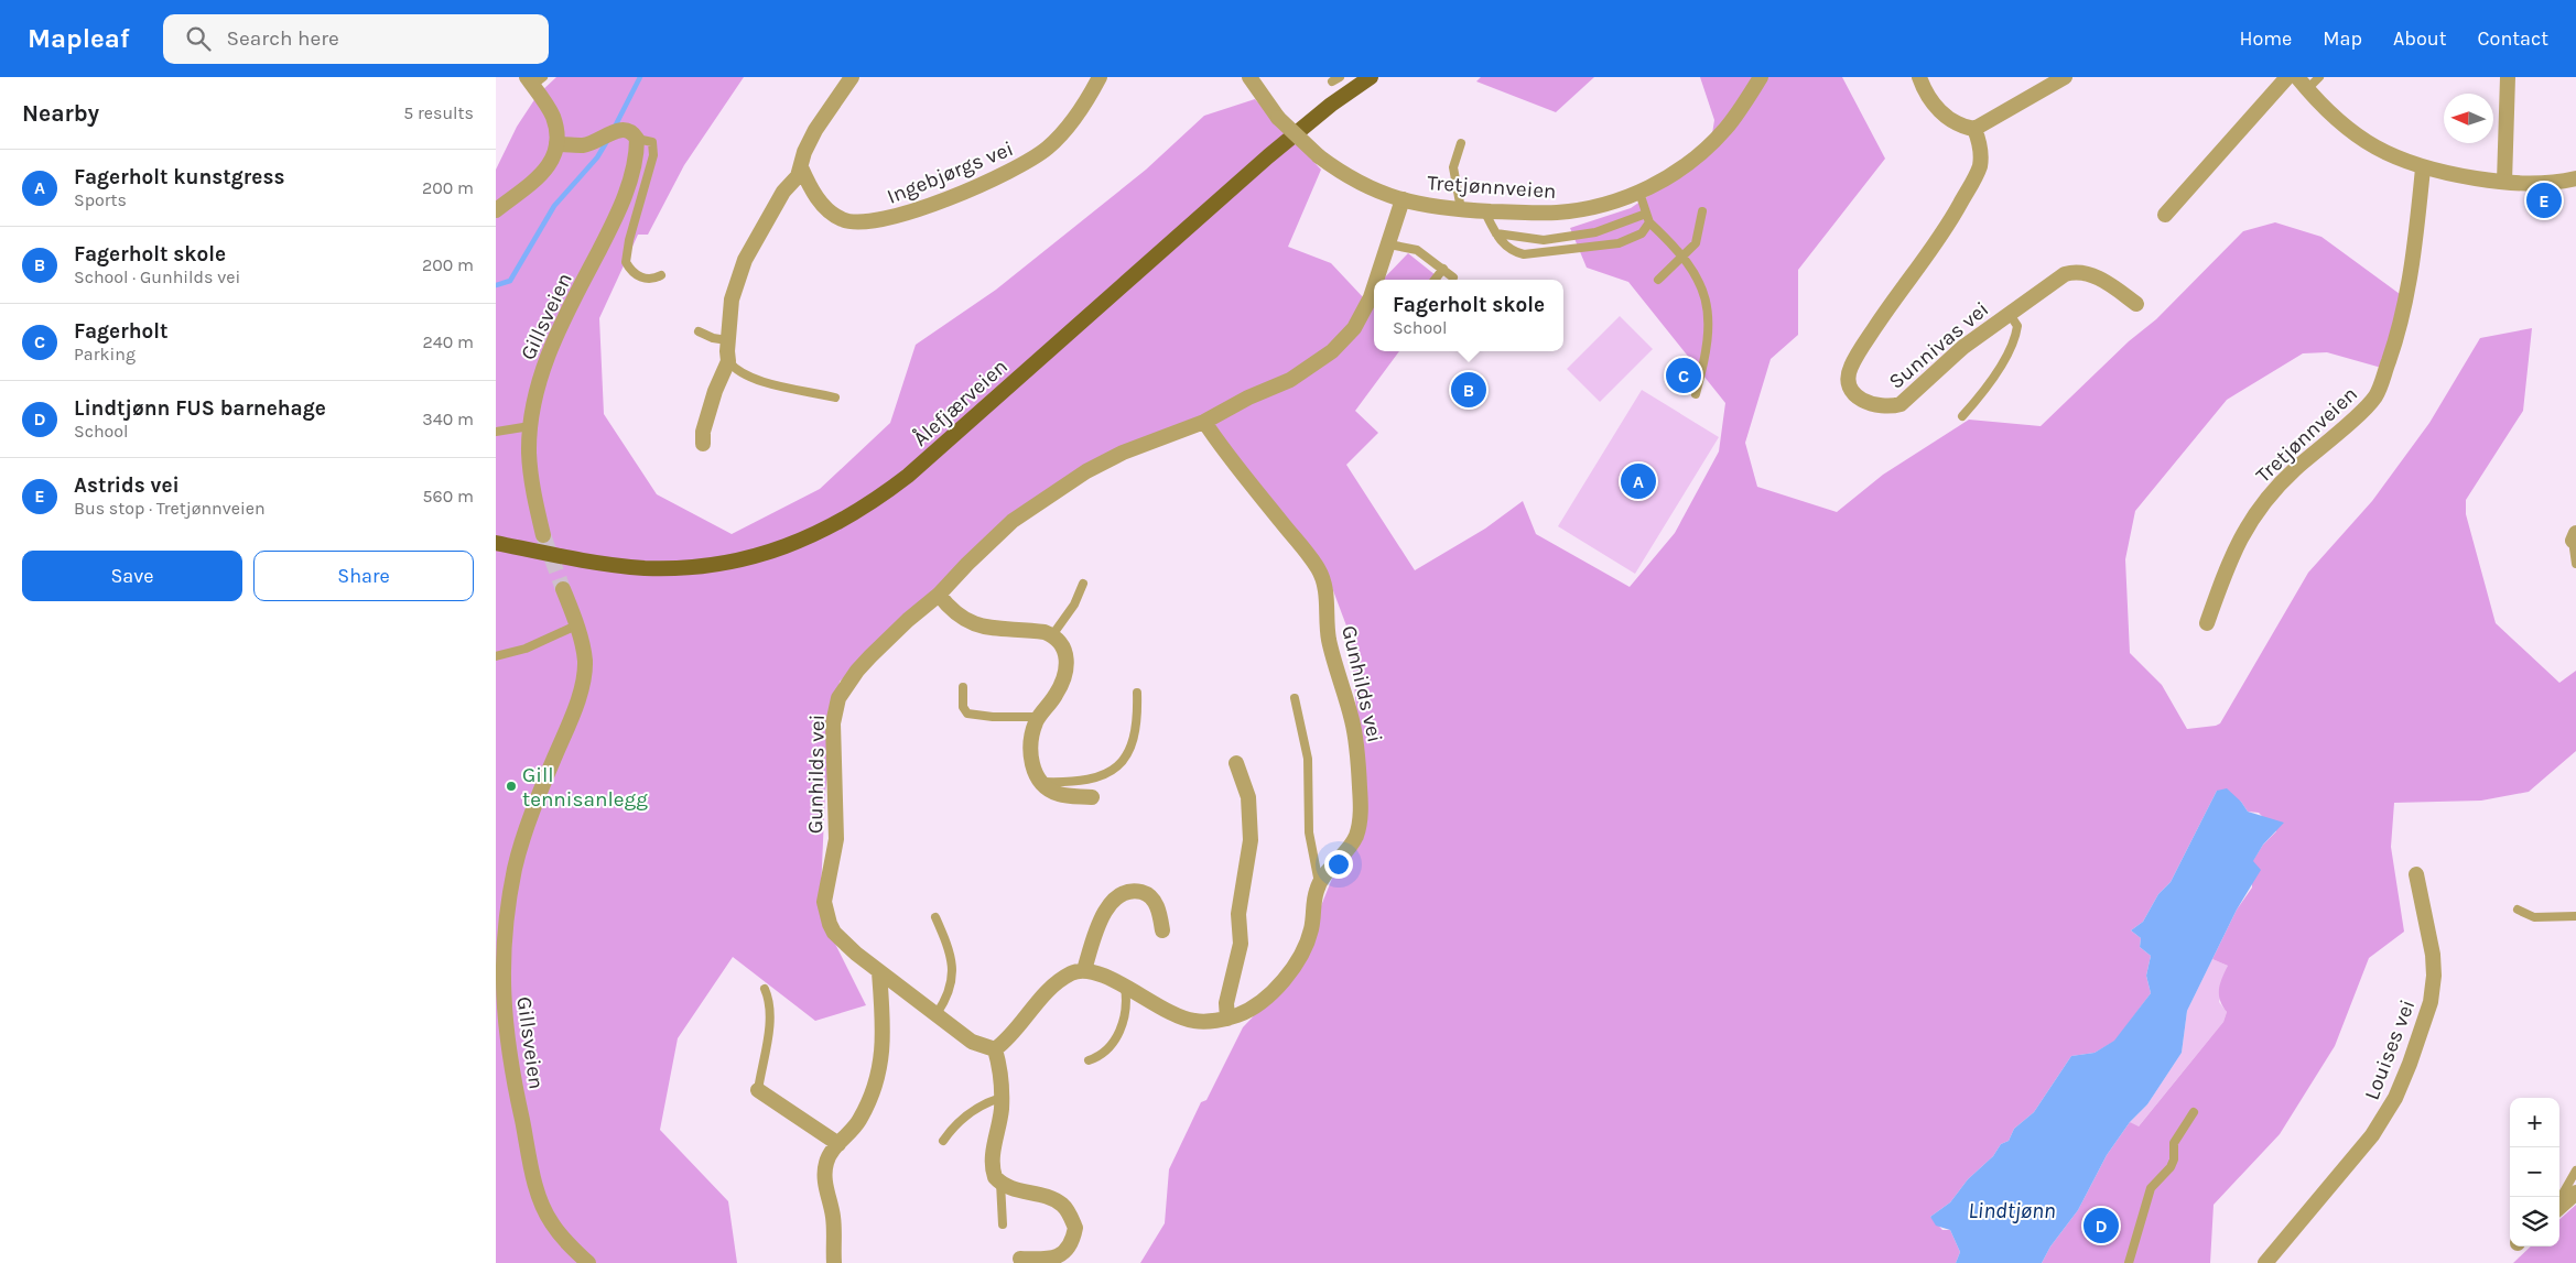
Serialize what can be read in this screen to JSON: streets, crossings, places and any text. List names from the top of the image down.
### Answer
{
  "streets": {
    "main road": ["Ålefjærveien"],
    "street": [
      "Ingebjørgs vei",
      "Tretjønnveien",
      "Gillsveien",
      "Sunnivas vei",
      "Gunhilds vei",
      "Louises vei"
    ]
  },
  "crossings": [
    ["Tretjønnveien", "Gunhilds vei"]
  ],
  "water": ["Lindtjønn"],
  "places": ["Gill tennisanlegg"],
  "north": "left",
  "page": {
    "header": "Mapleaf",
    "search": "Search here",
    "nav": [
      "Home",
      "Map",
      "About",
      "Contact"
    ],
    "heading": ["Nearby", "5 results"],
    "list": [
      {
        "mark": "A",
        "name": "Fagerholt kunstgress",
        "note": "Sports",
        "value": "200 m"
      },
      {
        "mark": "B",
        "name": "Fagerholt skole",
        "note": "School · Gunhilds vei",
        "value": "200 m"
      },
      {
        "mark": "C",
        "name": "Fagerholt",
        "note": "Parking",
        "value": "240 m"
      },
      {
        "mark": "D",
        "name": "Lindtjønn FUS barnehage",
        "note": "School",
        "value": "340 m"
      },
      {
        "mark": "E",
        "name": "Astrids vei",
        "note": "Bus stop · Tretjønnveien",
        "value": "560 m"
      }
    ],
    "pins": [
      "E",
      "C",
      "B",
      "A",
      "D"
    ],
    "popup": ["Fagerholt skole", "School"],
    "buttons": ["Save", "Share"],
    "map_buttons": ["+", "−"]
  }
}
